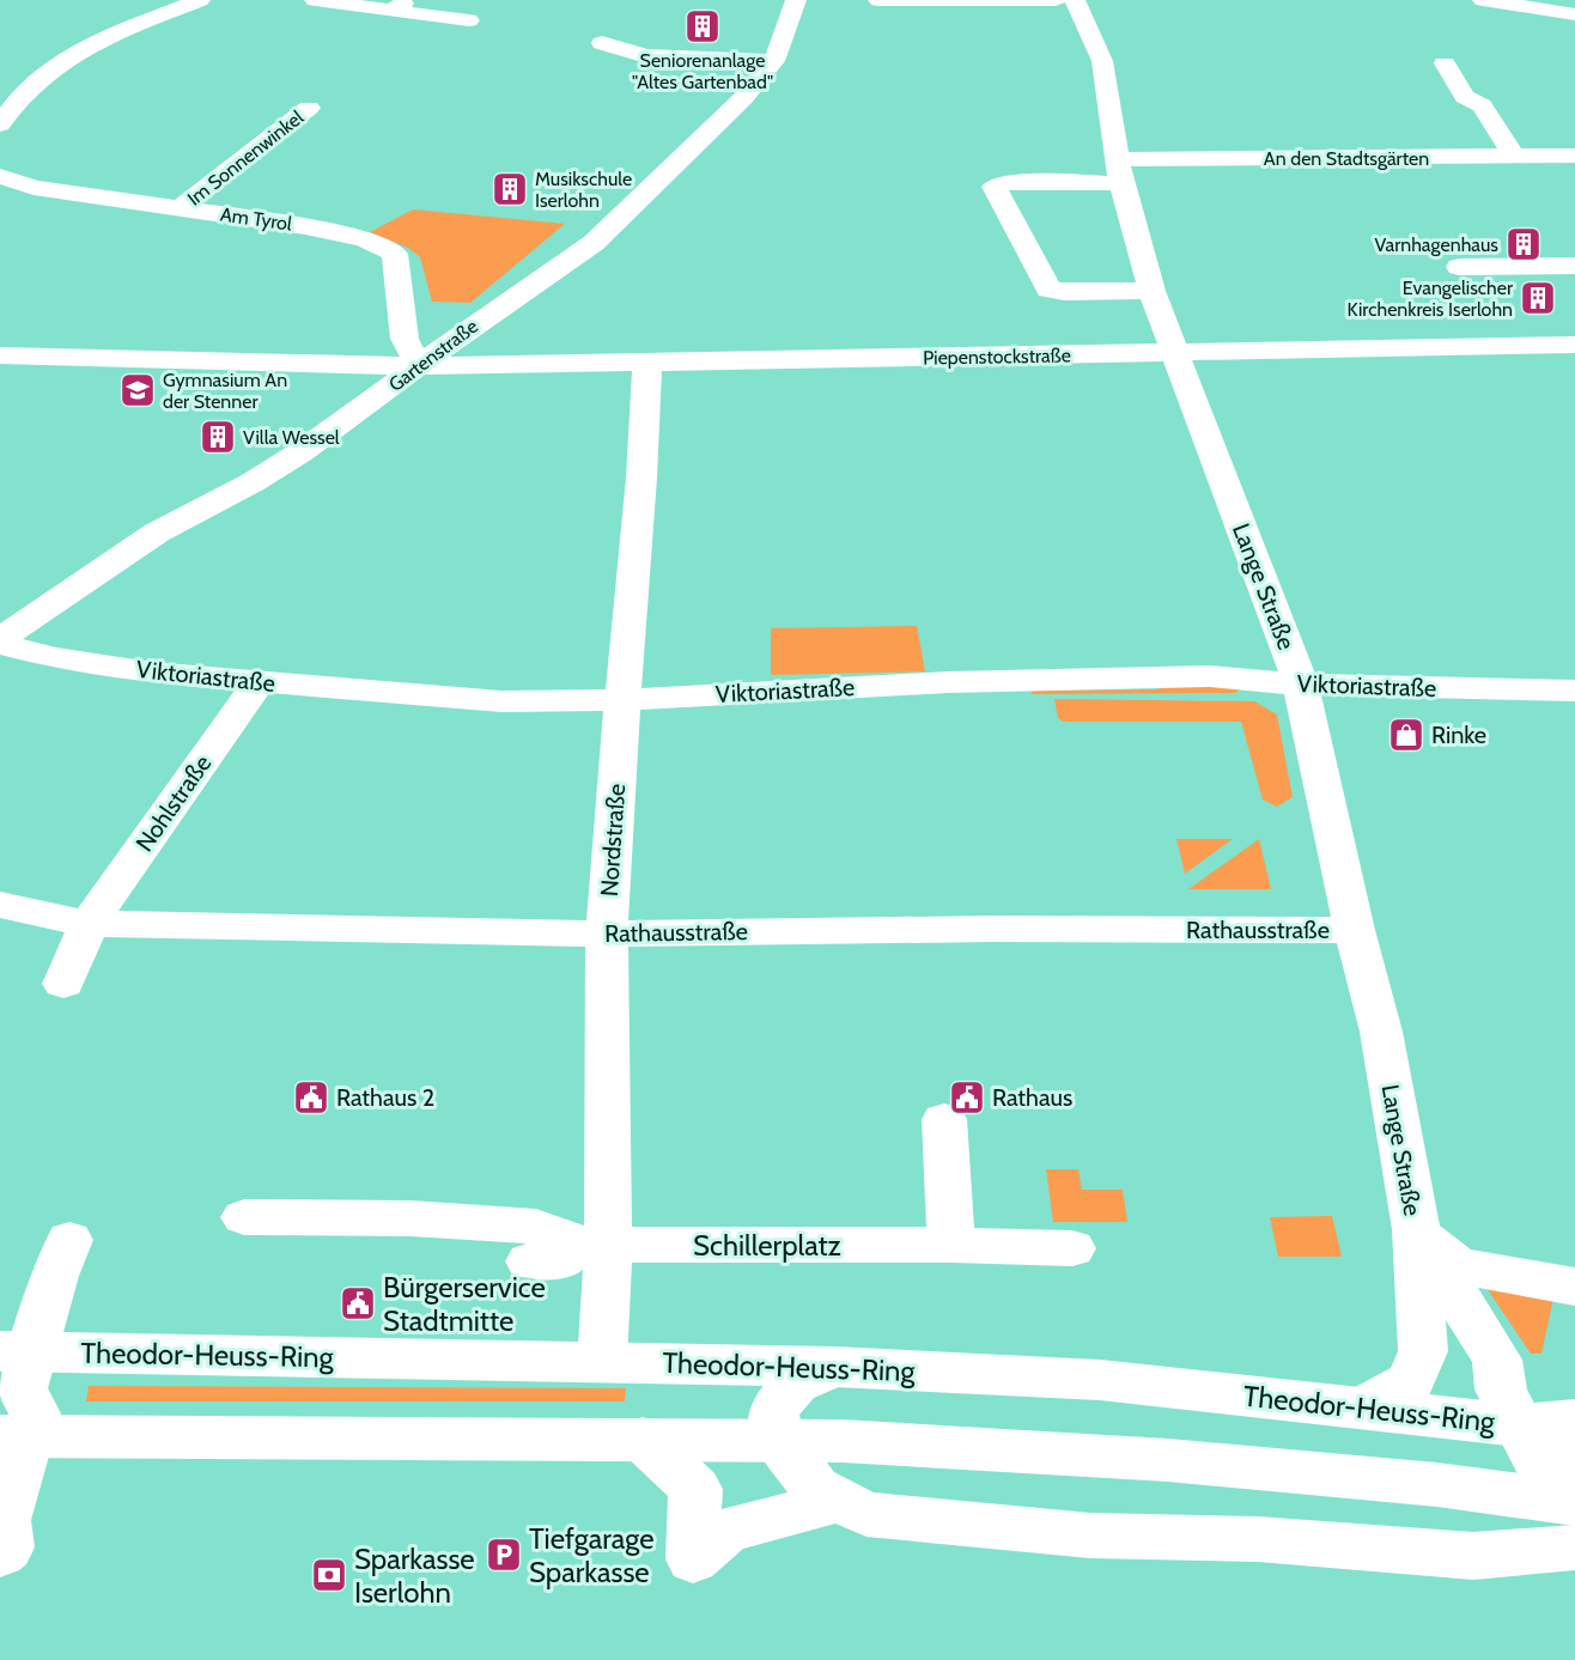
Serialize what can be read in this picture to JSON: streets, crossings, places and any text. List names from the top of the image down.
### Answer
{
  "streets": {
    "street": [
      "Im Sonnenwinkel",
      "An den Stadtsgärten",
      "Am Tyrol",
      "Gartenstraße",
      "Piepenstockstraße",
      "Lange Straße",
      "Viktoriastraße",
      "Nohlstraße",
      "Nordstraße",
      "Rathausstraße",
      "Schillerplatz",
      "Theodor-Heuss-Ring"
    ]
  },
  "crossings": [
    ["Im Sonnenwinkel", "Am Tyrol"],
    ["An den Stadtsgärten", "Lange Straße"],
    ["Am Tyrol", "Gartenstraße"],
    ["Am Tyrol", "Piepenstockstraße"],
    ["Gartenstraße", "Piepenstockstraße"],
    ["Gartenstraße", "Viktoriastraße"],
    ["Piepenstockstraße", "Lange Straße"],
    ["Piepenstockstraße", "Nordstraße"],
    ["Lange Straße", "Viktoriastraße"],
    ["Lange Straße", "Rathausstraße"],
    ["Lange Straße", "Theodor-Heuss-Ring"],
    ["Viktoriastraße", "Nohlstraße"],
    ["Viktoriastraße", "Nordstraße"],
    ["Nohlstraße", "Rathausstraße"],
    ["Nordstraße", "Rathausstraße"],
    ["Nordstraße", "Theodor-Heuss-Ring"]
  ],
  "places": {
    "building": [
      "Seniorenanlage \"Altes Gartenbad\"",
      "Musikschule Iserlohn",
      "Varnhagenhaus",
      "Evangelischer Kirchenkreis Iserlohn",
      "Villa Wessel"
    ],
    "school or university": ["Gymnasium An der Stenner"],
    "shop": ["Rinke"],
    "public building": ["Rathaus 2", "Rathaus", "Bürgerservice Stadtmitte"],
    "parking": ["Tiefgarage Sparkasse"],
    "bank": ["Sparkasse Iserlohn"]
  }
}
